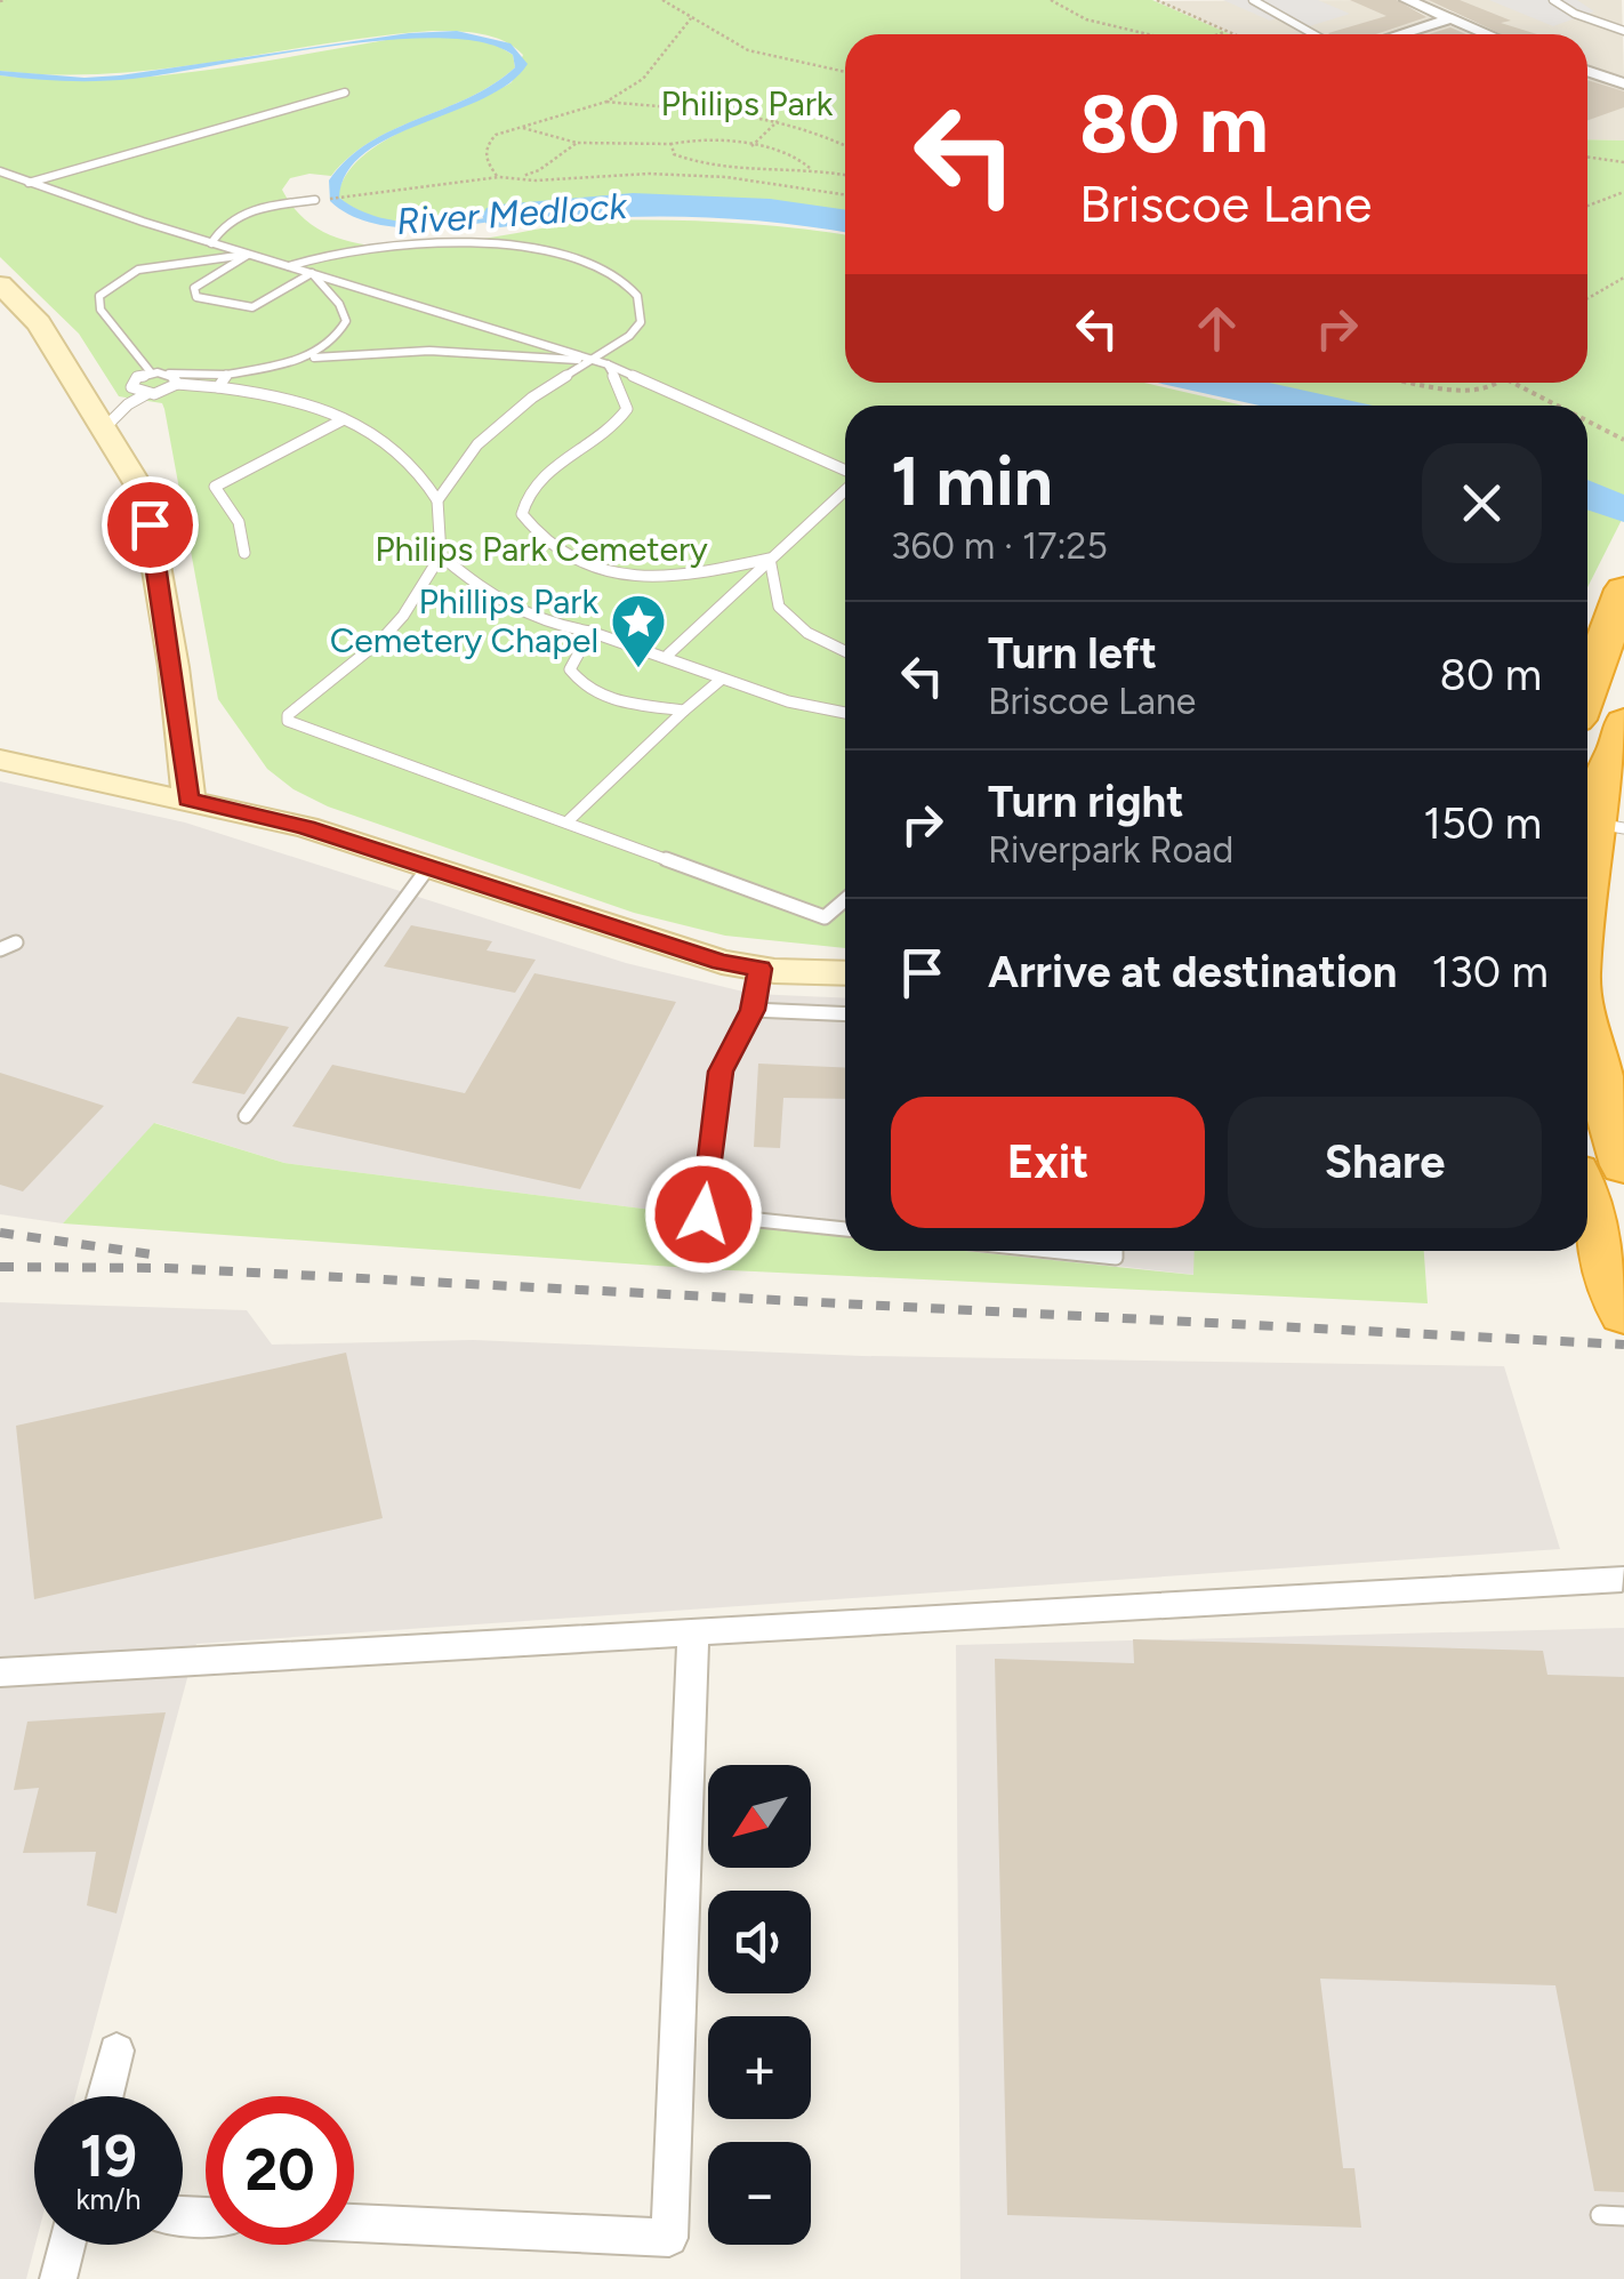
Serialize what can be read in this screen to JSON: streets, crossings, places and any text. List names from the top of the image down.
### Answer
{
  "water": ["River Medlock"],
  "parks": ["Philips Park", "Philips Park Cemetery"],
  "places": {
    "place": ["Phillips Park Cemetery Chapel"]
  },
  "north": "bottom left",
  "page": {
    "turn": ["80 m", "Briscoe Lane"],
    "heading": ["1 min", "360 m · 17:25"],
    "list": [
      {
        "name": "Turn left",
        "note": "Briscoe Lane",
        "value": "80 m"
      },
      {
        "name": "Turn right",
        "note": "Riverpark Road",
        "value": "150 m"
      },
      {
        "name": "Arrive at destination",
        "value": "130 m"
      }
    ],
    "buttons": ["Exit", "Share"],
    "map_buttons": ["+", "−"],
    "speed": "19 km/h",
    "limit": "20"
  }
}
